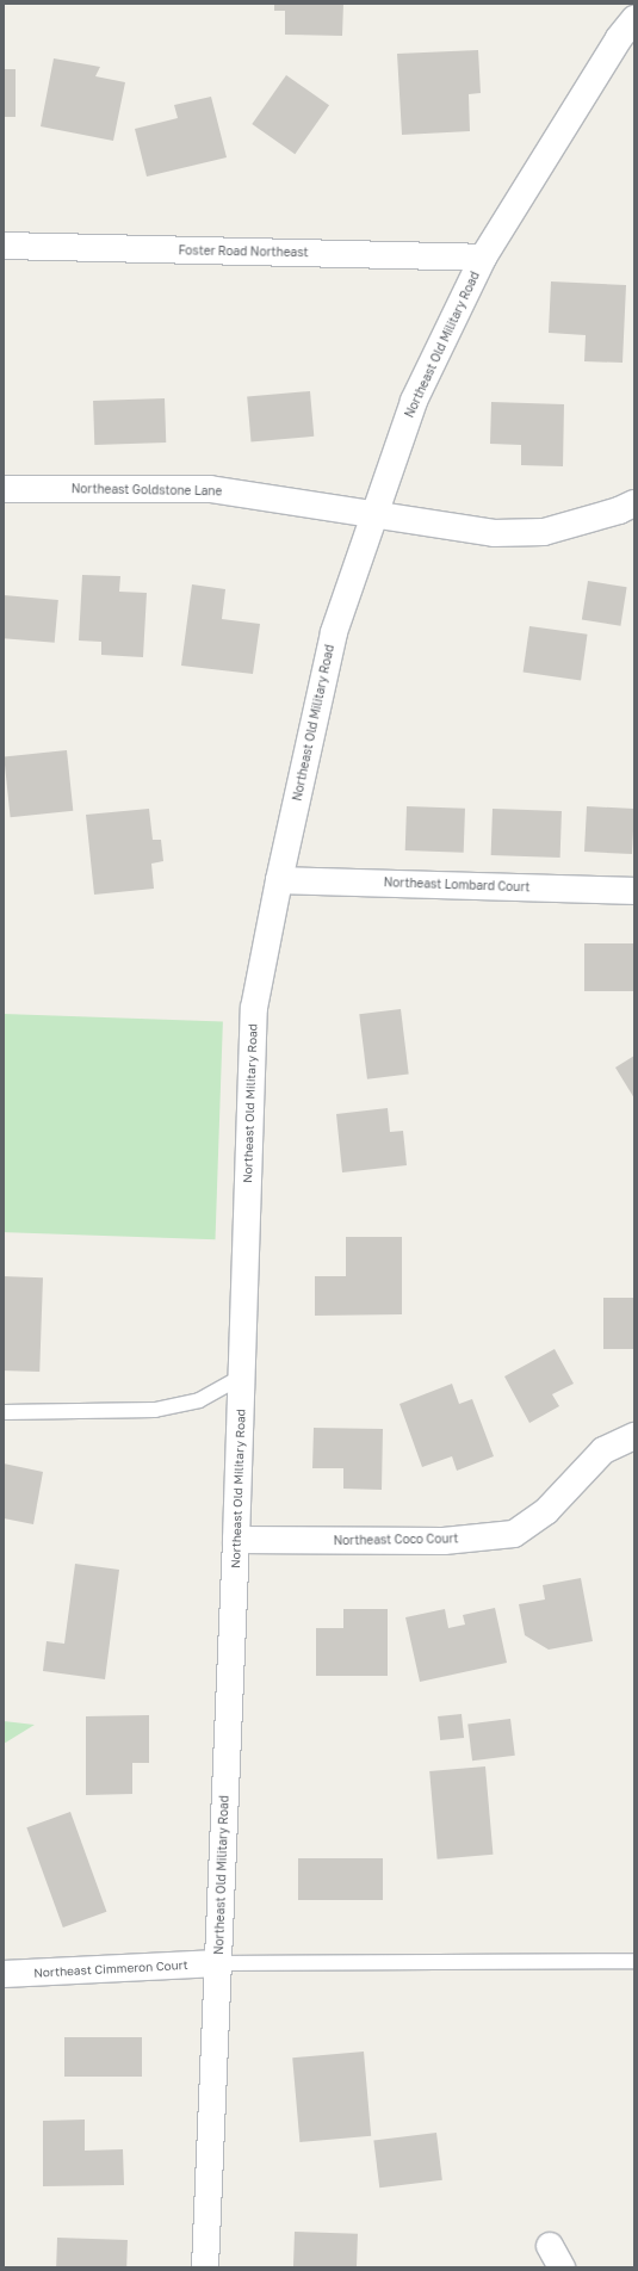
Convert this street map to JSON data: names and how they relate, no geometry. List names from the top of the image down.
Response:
{
  "streets": {
    "street": [
      "Foster Road Northeast",
      "Northeast Old Military Road",
      "Northeast Goldstone Lane",
      "Northeast Lombard Court",
      "Northeast Coco Court",
      "Northeast Cimmeron Court"
    ]
  },
  "crossings": [
    ["Foster Road Northeast", "Northeast Old Military Road"],
    ["Northeast Old Military Road", "Northeast Goldstone Lane"],
    ["Northeast Old Military Road", "Northeast Lombard Court"],
    ["Northeast Old Military Road", "Northeast Coco Court"],
    ["Northeast Old Military Road", "Northeast Cimmeron Court"]
  ]
}
